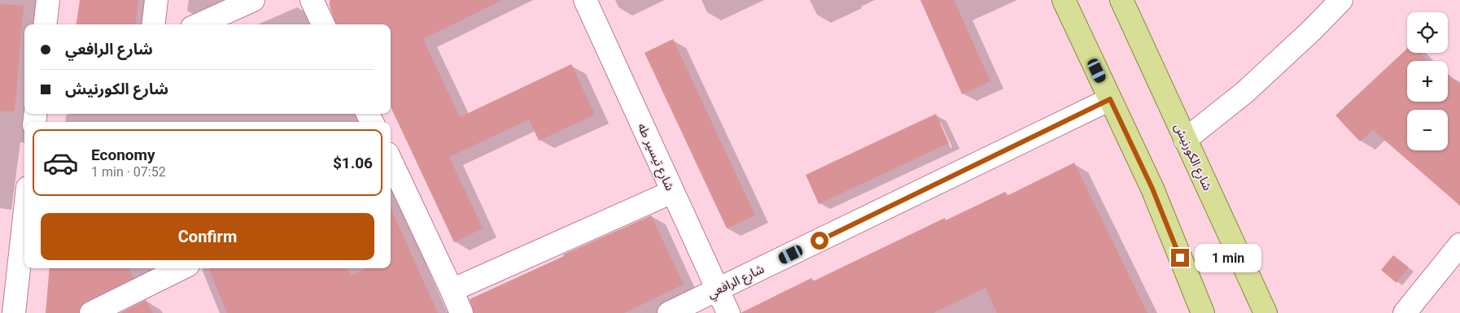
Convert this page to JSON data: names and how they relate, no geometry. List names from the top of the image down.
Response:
{
  "streets": {
    "main road": ["شارع الكورنيش"],
    "street": ["شارع تيسير طه", "شارع الرافعي"]
  },
  "crossings": [
    ["شارع تيسير طه", "شارع الرافعي"]
  ],
  "page": {
    "map_buttons": ["+", "−"],
    "banner": ["شارع الرافعي", "شارع الكورنيش"],
    "list": [
      {
        "name": "Economy",
        "note": "1 min · 07:52",
        "value": "$1.06"
      }
    ],
    "buttons": "Confirm",
    "bubble": "1 min"
  }
}
